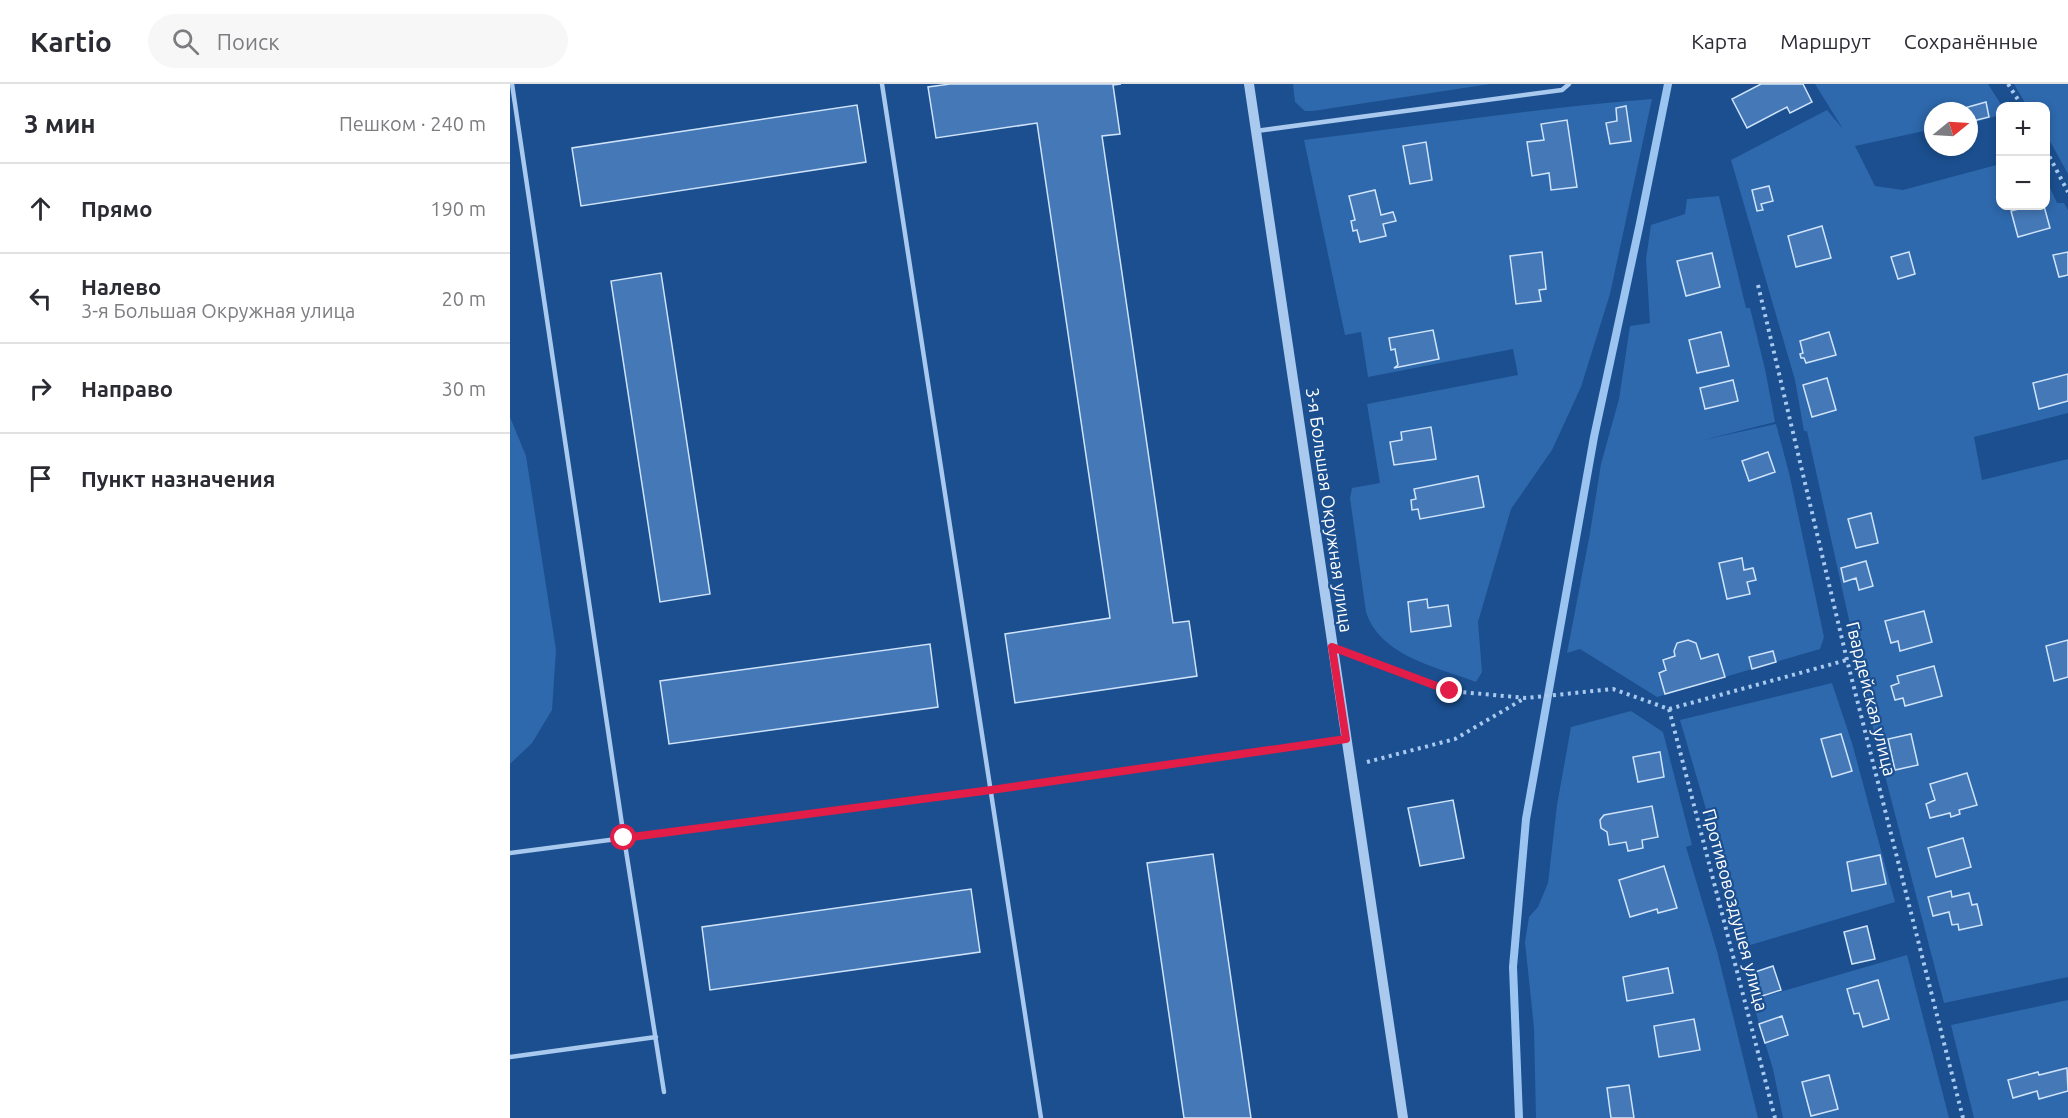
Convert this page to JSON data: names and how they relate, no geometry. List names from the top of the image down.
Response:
{
  "streets": {
    "street": ["3-я Большая Окружная улица"],
    "path": ["Гвардейская улица", "Противовоздушея улица"]
  },
  "north": "right",
  "page": {
    "header": "Kartio",
    "search": "Поиск",
    "nav": ["Карта", "Маршрут", "Сохранённые"],
    "heading": ["3 мин", "Пешком · 240 m"],
    "map_buttons": ["+", "−"],
    "list": [
      ["Прямо", "190 m"],
      ["Налево", "3-я Большая Окружная улица", "20 m"],
      ["Направо", "30 m"],
      "Пункт назначения"
    ]
  }
}
